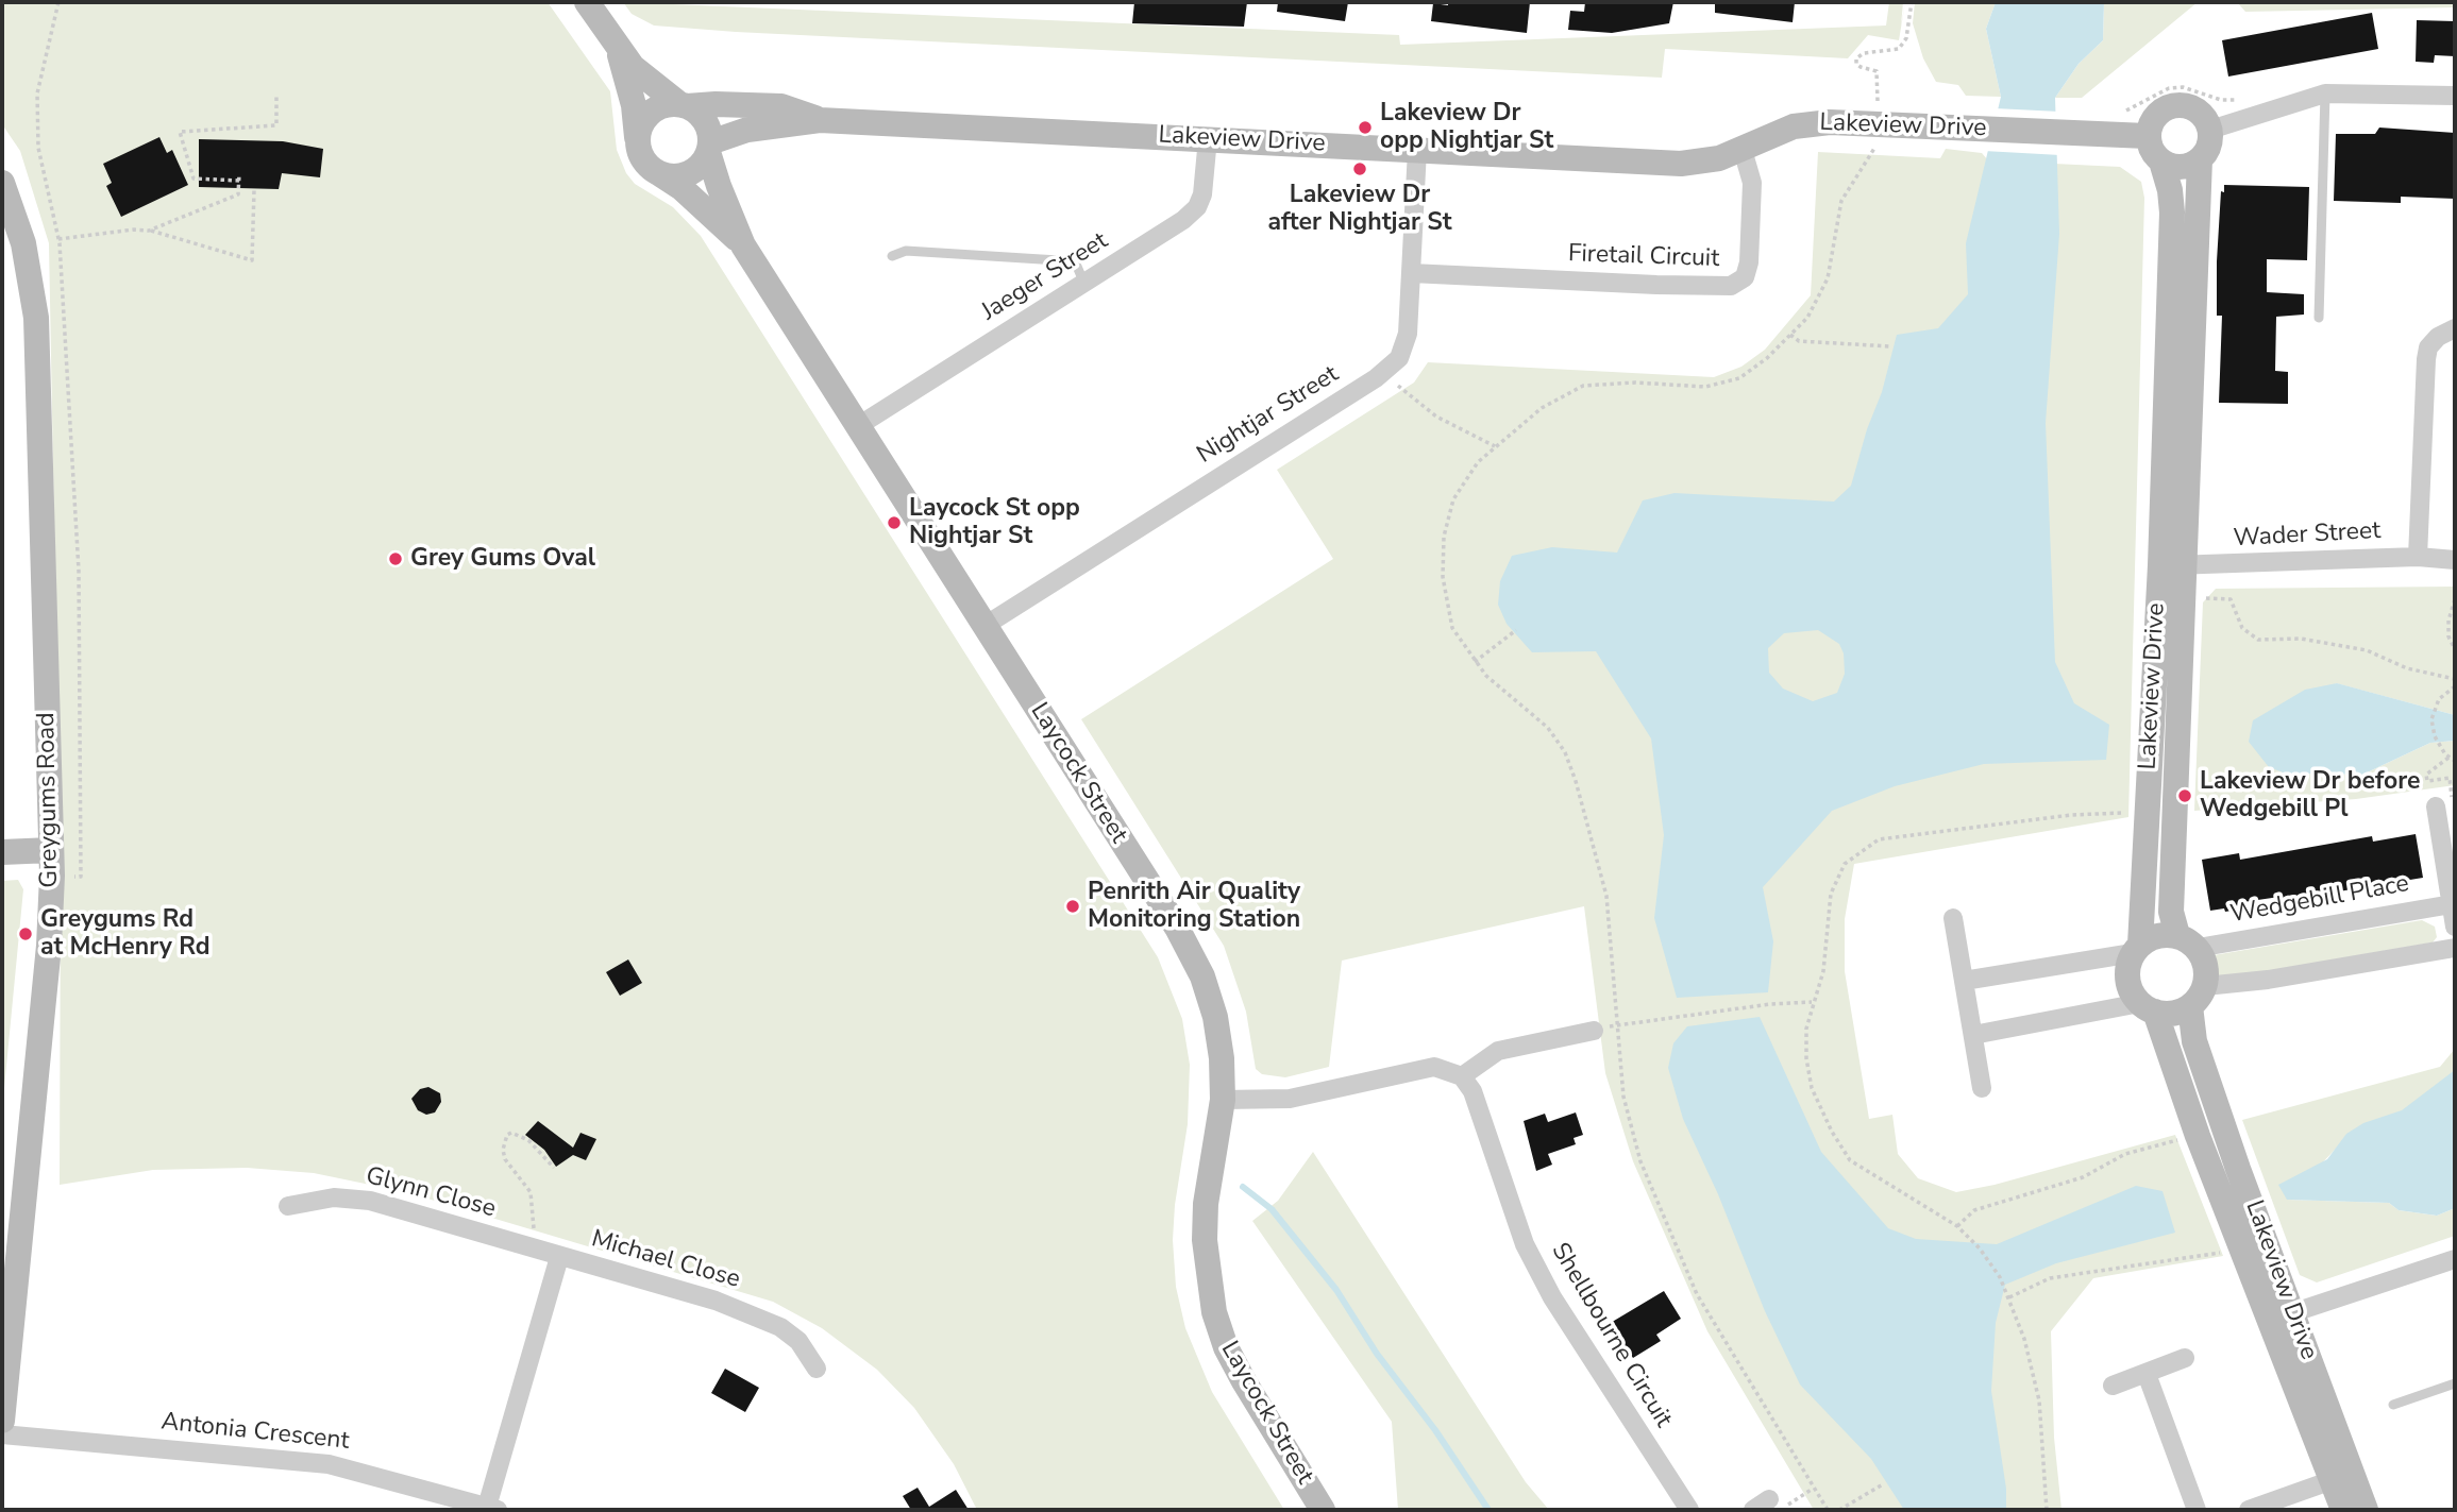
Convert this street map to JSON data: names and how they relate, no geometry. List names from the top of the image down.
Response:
{
  "streets": {
    "street": [
      "Lakeview Drive",
      "Firetail Circuit",
      "Jaeger Street",
      "Nightjar Street",
      "Wader Street",
      "Laycock Street",
      "Greygums Road",
      "Wedgebill Place",
      "Glynn Close",
      "Michael Close",
      "Shellbourne Circuit",
      "Antonia Crescent"
    ]
  },
  "crossings": [
    ["Lakeview Drive", "Firetail Circuit"],
    ["Lakeview Drive", "Jaeger Street"],
    ["Lakeview Drive", "Nightjar Street"],
    ["Lakeview Drive", "Wader Street"],
    ["Lakeview Drive", "Laycock Street"],
    ["Lakeview Drive", "Wedgebill Place"],
    ["Firetail Circuit", "Nightjar Street"],
    ["Jaeger Street", "Laycock Street"],
    ["Nightjar Street", "Laycock Street"],
    ["Glynn Close", "Michael Close"],
    ["Michael Close", "Antonia Crescent"]
  ],
  "places": [
    "Lakeview Dr opp Nightjar St",
    "Lakeview Dr after Nightjar St",
    "Laycock St opp Nightjar St",
    "Grey Gums Oval",
    "Lakeview Dr before Wedgebill Pl",
    "Penrith Air Quality Monitoring Station",
    "Greygums Rd at McHenry Rd"
  ]
}
